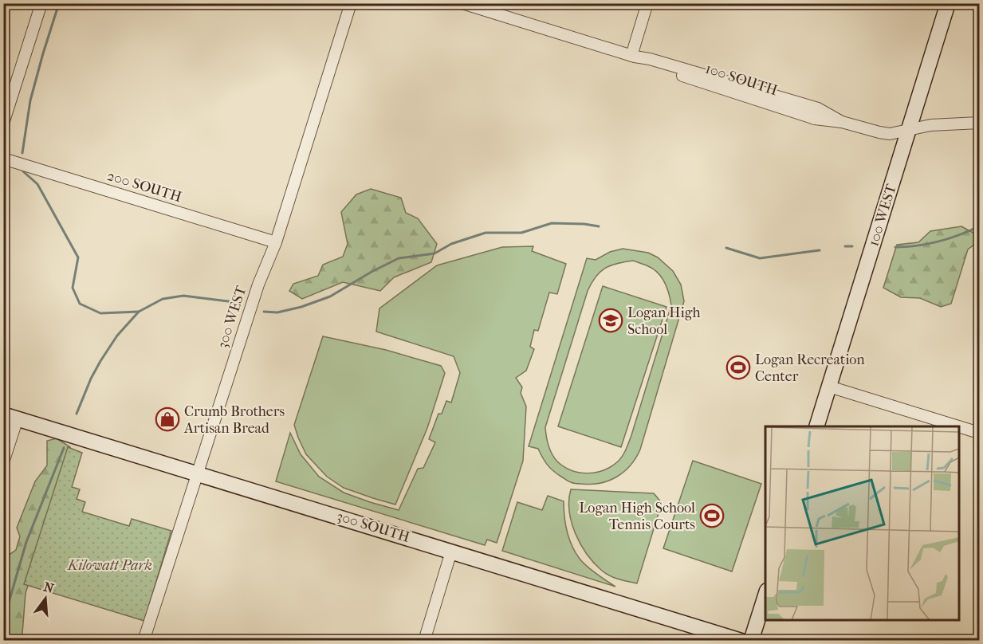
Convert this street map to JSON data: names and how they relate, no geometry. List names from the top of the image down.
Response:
{
  "streets": {
    "street": [
      "100 SOUTH",
      "200 SOUTH",
      "100 WEST",
      "300 WEST",
      "300 SOUTH"
    ]
  },
  "crossings": [
    ["100 SOUTH", "100 WEST"],
    ["200 SOUTH", "300 WEST"],
    ["300 WEST", "300 SOUTH"]
  ],
  "parks": ["Kilowatt Park"],
  "places": {
    "school or university": ["Logan High School"],
    "sports": ["Logan Recreation Center", "Logan High School Tennis Courts"],
    "shop": ["Crumb Brothers Artisan Bread"]
  },
  "north": "top"
}
